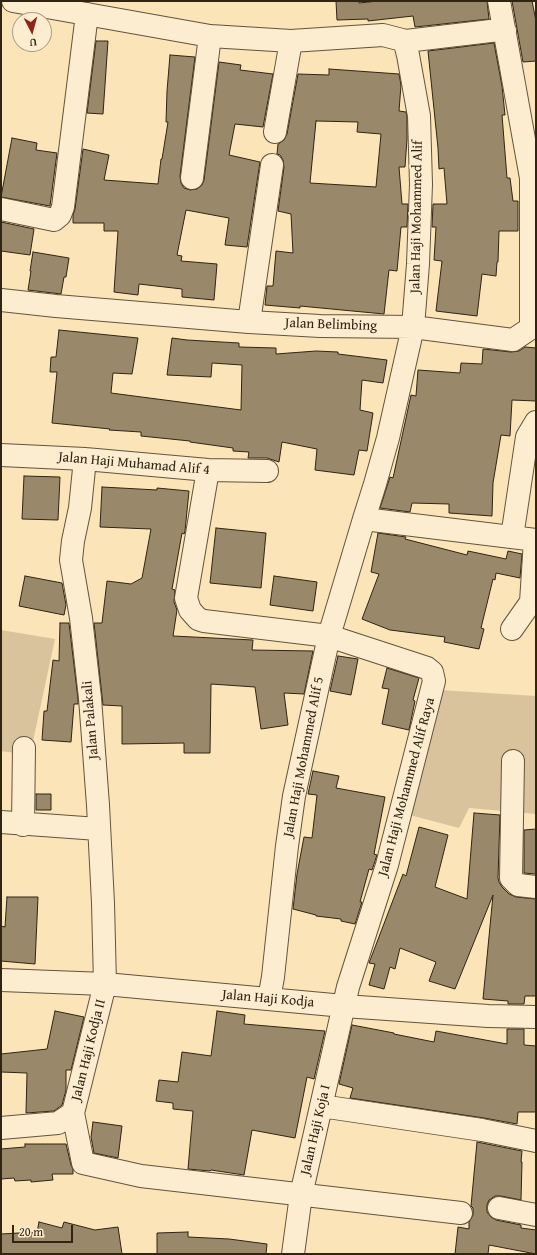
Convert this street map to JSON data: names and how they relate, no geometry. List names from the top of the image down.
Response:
{
  "streets": {
    "street": [
      "Jalan Haji Mohammed Alif",
      "Jalan Belimbing",
      "Jalan Haji Muhamad Alif 4",
      "Jalan Palakali",
      "Jalan Haji Mohammed Alif 5",
      "Jalan Haji Mohammed Alif Raya",
      "Jalan Haji Kodja",
      "Jalan Haji Kodja II",
      "Jalan Haji Koja I"
    ]
  },
  "crossings": [
    ["Jalan Haji Mohammed Alif", "Jalan Belimbing"],
    ["Jalan Haji Mohammed Alif", "Jalan Haji Mohammed Alif 5"],
    ["Jalan Haji Muhamad Alif 4", "Jalan Palakali"],
    ["Jalan Haji Muhamad Alif 4", "Jalan Haji Mohammed Alif Raya"],
    ["Jalan Palakali", "Jalan Haji Kodja"],
    ["Jalan Palakali", "Jalan Haji Kodja II"],
    ["Jalan Haji Mohammed Alif 5", "Jalan Haji Mohammed Alif Raya"],
    ["Jalan Haji Mohammed Alif 5", "Jalan Haji Kodja"],
    ["Jalan Haji Mohammed Alif Raya", "Jalan Haji Kodja"],
    ["Jalan Haji Mohammed Alif Raya", "Jalan Haji Koja I"],
    ["Jalan Haji Kodja", "Jalan Haji Kodja II"],
    ["Jalan Haji Kodja", "Jalan Haji Koja I"]
  ],
  "scale_bar": "20 m",
  "north": "bottom"
}
